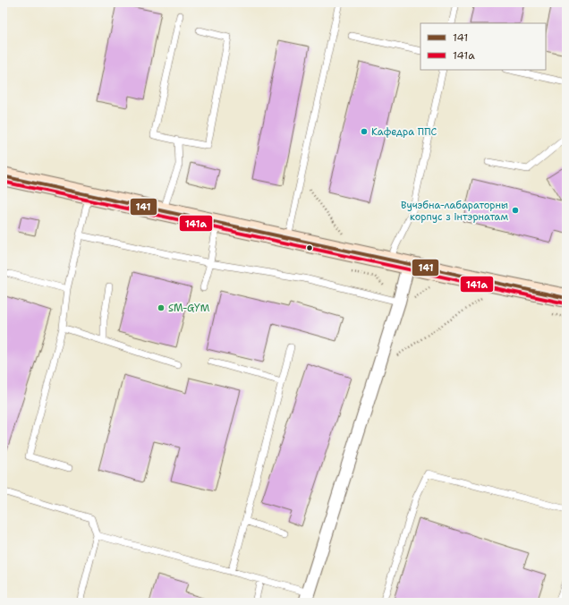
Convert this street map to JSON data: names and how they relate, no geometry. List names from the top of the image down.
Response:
{
  "places": ["Кафедра ППС", "Вучэбна-лабараторны корпус з інтэрнатам", "SM-GYM"],
  "lines": ["transit line 141", "transit line 141а"],
  "legend": ["141", "141а"]
}
